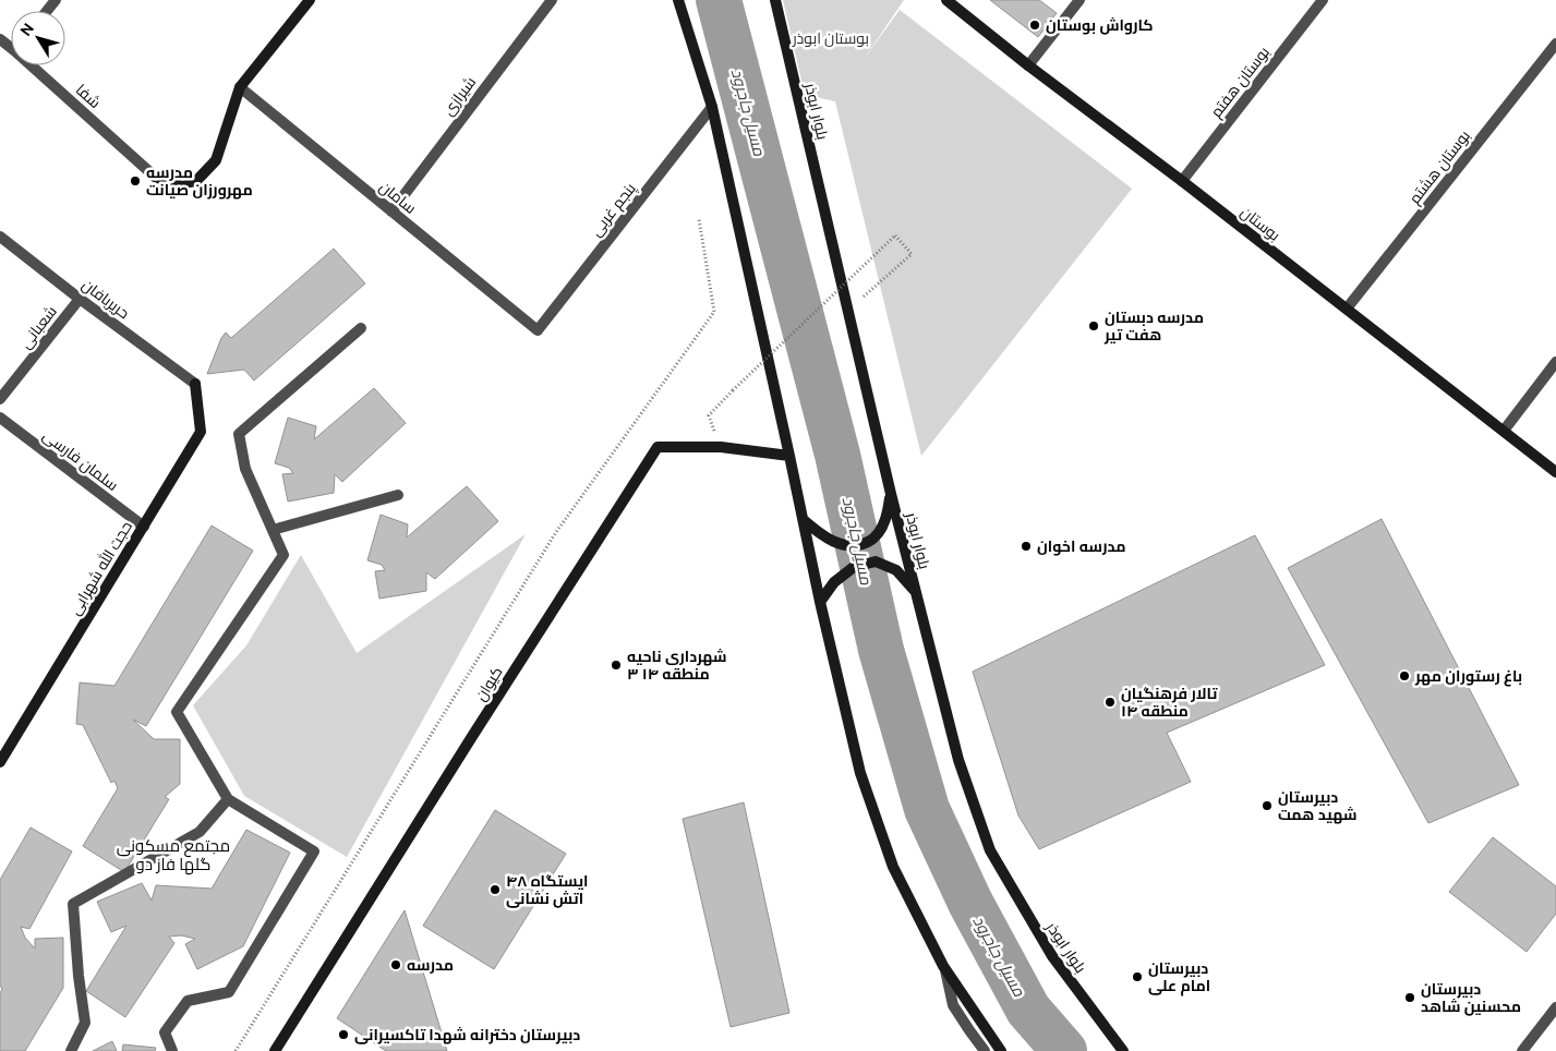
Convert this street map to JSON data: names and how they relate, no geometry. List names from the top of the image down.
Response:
{
  "streets": {
    "main road": [
      "بلوار ابوذر",
      "بوستان",
      "حجت الله شهرابی",
      "کیوان"
    ],
    "street": [
      "بوستان هفتم",
      "شفا",
      "شیرازی",
      "بوستان هشتم",
      "سامان",
      "پنجم غربی",
      "حریربافان",
      "شعبانی",
      "سلمان فارسی"
    ]
  },
  "crossings": [
    ["بوستان هفتم", "بوستان"],
    ["شیرازی", "سامان"],
    ["بوستان هشتم", "بوستان"],
    ["سامان", "پنجم غربی"],
    ["حریربافان", "شعبانی"],
    ["حریربافان", "حجت الله شهرابی"],
    ["سلمان فارسی", "حجت الله شهرابی"]
  ],
  "districts": ["مجتمع مسکونی گلها فاز دو"],
  "water": ["مسیل جاجرود"],
  "parks": ["بوستان ابوذر"],
  "places": [
    "کارواش بوستان",
    "مدرسه مهرورزان صیانت",
    "مدرسه دبستان هفت تیر",
    "مدرسه اخوان",
    "شهرداری ناحیه ۳ منطقه ۱۴",
    "باغ رستوران مهر",
    "تالار فرهنگیان منطقه ۱۴",
    "دبیرستان شهید همت",
    "ایستگاه ۴۸ اتش نشانی",
    "مدرسه",
    "دبیرستان امام علی",
    "دبیرستان محسنین شاهد",
    "دبیرستان دخترانه شهدا تاکسیرانی"
  ],
  "north": "top left"
}
